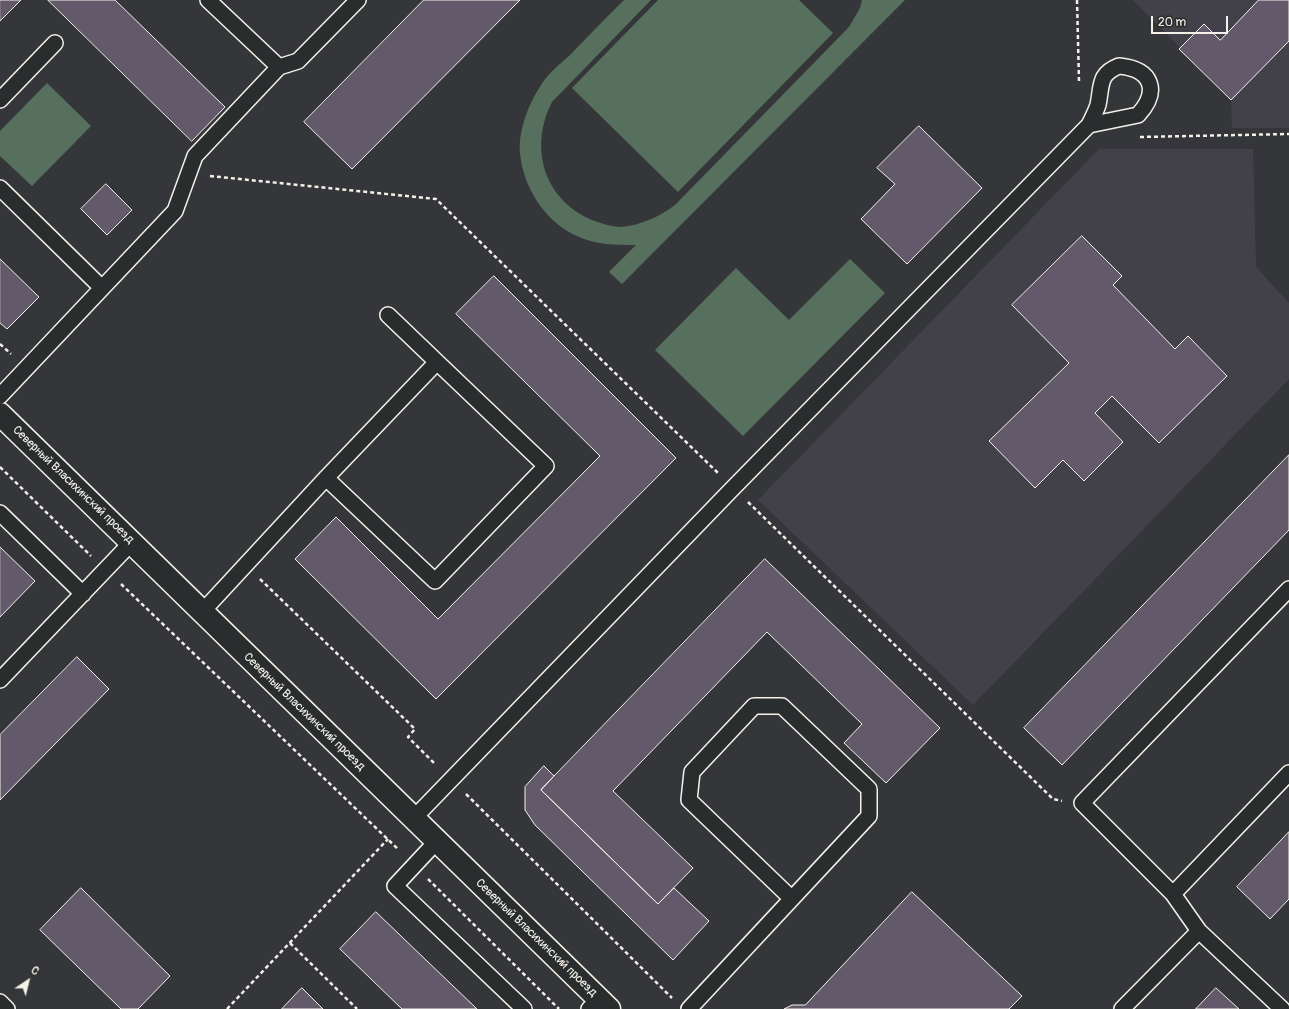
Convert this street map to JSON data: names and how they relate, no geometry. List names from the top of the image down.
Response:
{
  "streets": {
    "street": ["Северный Власихинский проезд"]
  },
  "scale_bar": "20 m",
  "north": "top right"
}
